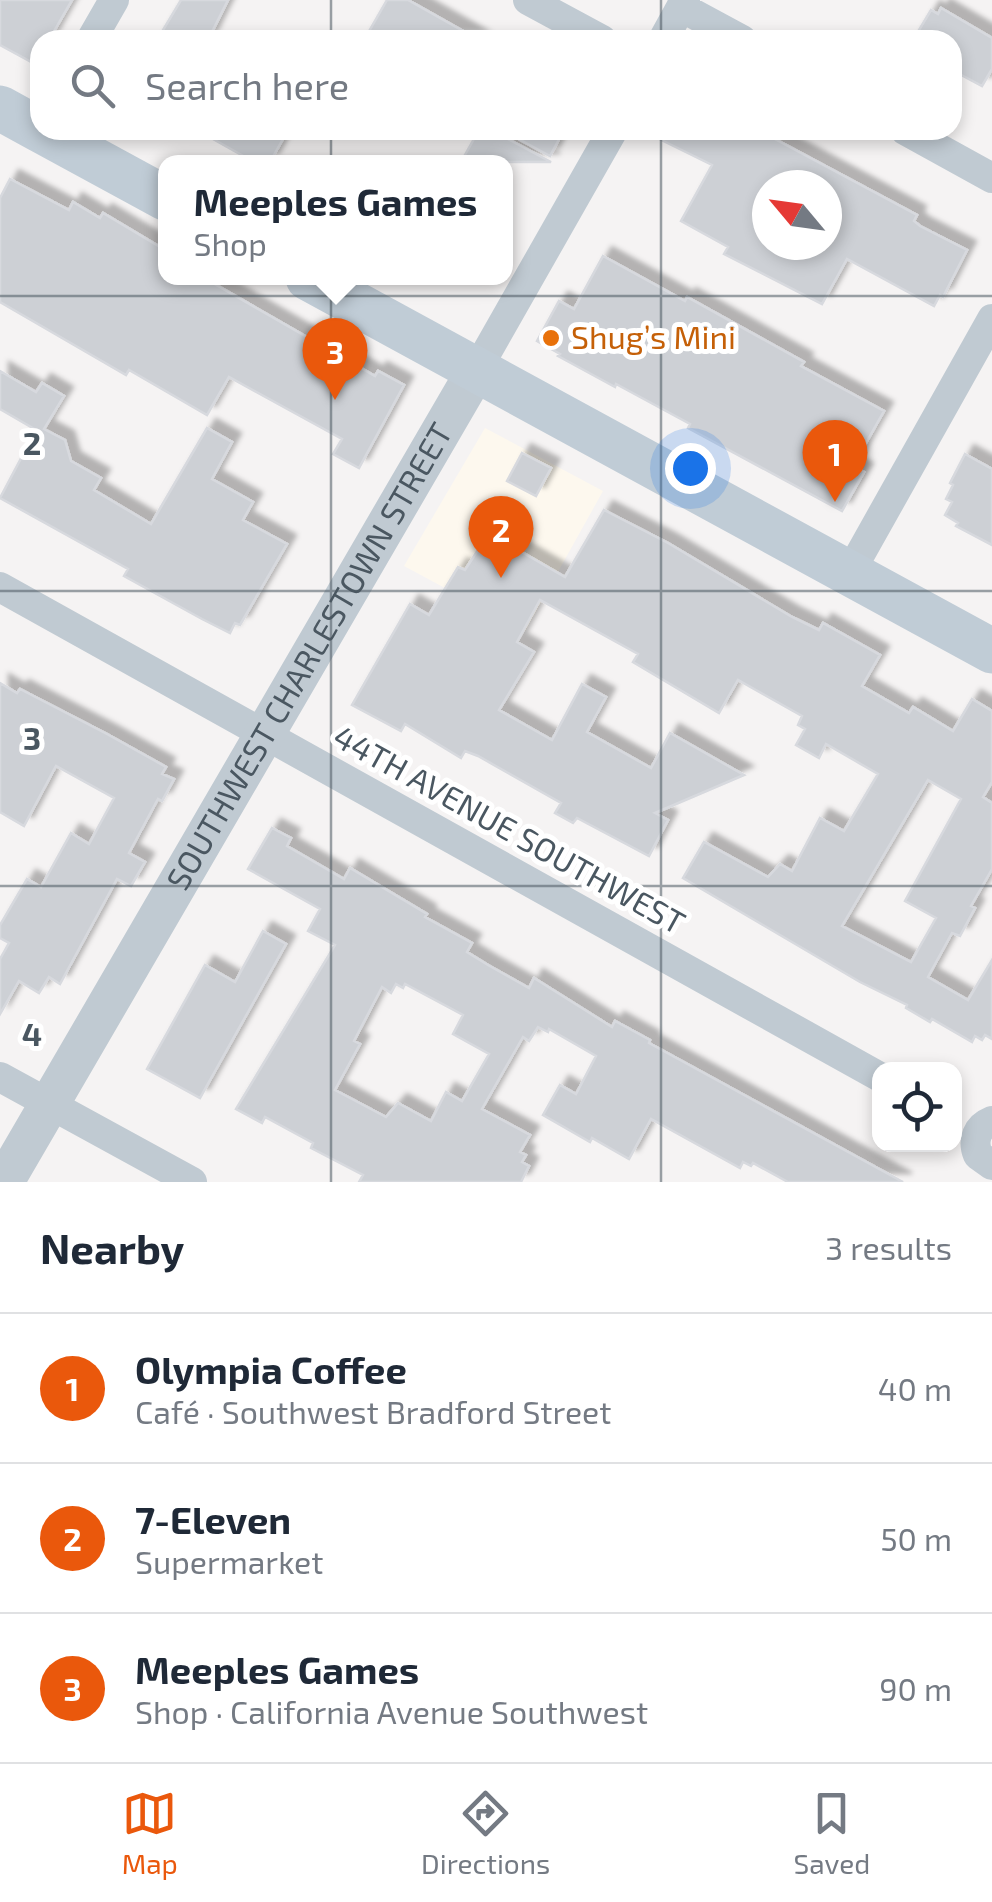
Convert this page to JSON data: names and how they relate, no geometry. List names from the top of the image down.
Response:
{
  "streets": {
    "street": ["SOUTHWEST CHARLESTOWN STREET", "44TH AVENUE SOUTHWEST"]
  },
  "crossings": [
    ["SOUTHWEST CHARLESTOWN STREET", "44TH AVENUE SOUTHWEST"]
  ],
  "places": ["Shug’s Mini"],
  "north": "top left",
  "page": {
    "search": "Search here",
    "popup": ["Meeples Games", "Shop"],
    "pins": ["3", "1", "2"],
    "heading": ["Nearby", "3 results"],
    "list": [
      {
        "mark": "1",
        "name": "Olympia Coffee",
        "note": "Café · Southwest Bradford Street",
        "value": "40 m"
      },
      {
        "mark": "2",
        "name": "7-Eleven",
        "note": "Supermarket",
        "value": "50 m"
      },
      {
        "mark": "3",
        "name": "Meeples Games",
        "note": "Shop · California Avenue Southwest",
        "value": "90 m"
      }
    ],
    "nav": ["Map", "Directions", "Saved"]
  },
  "grid": {
    "rows": ["2", "3", "4"]
  }
}
